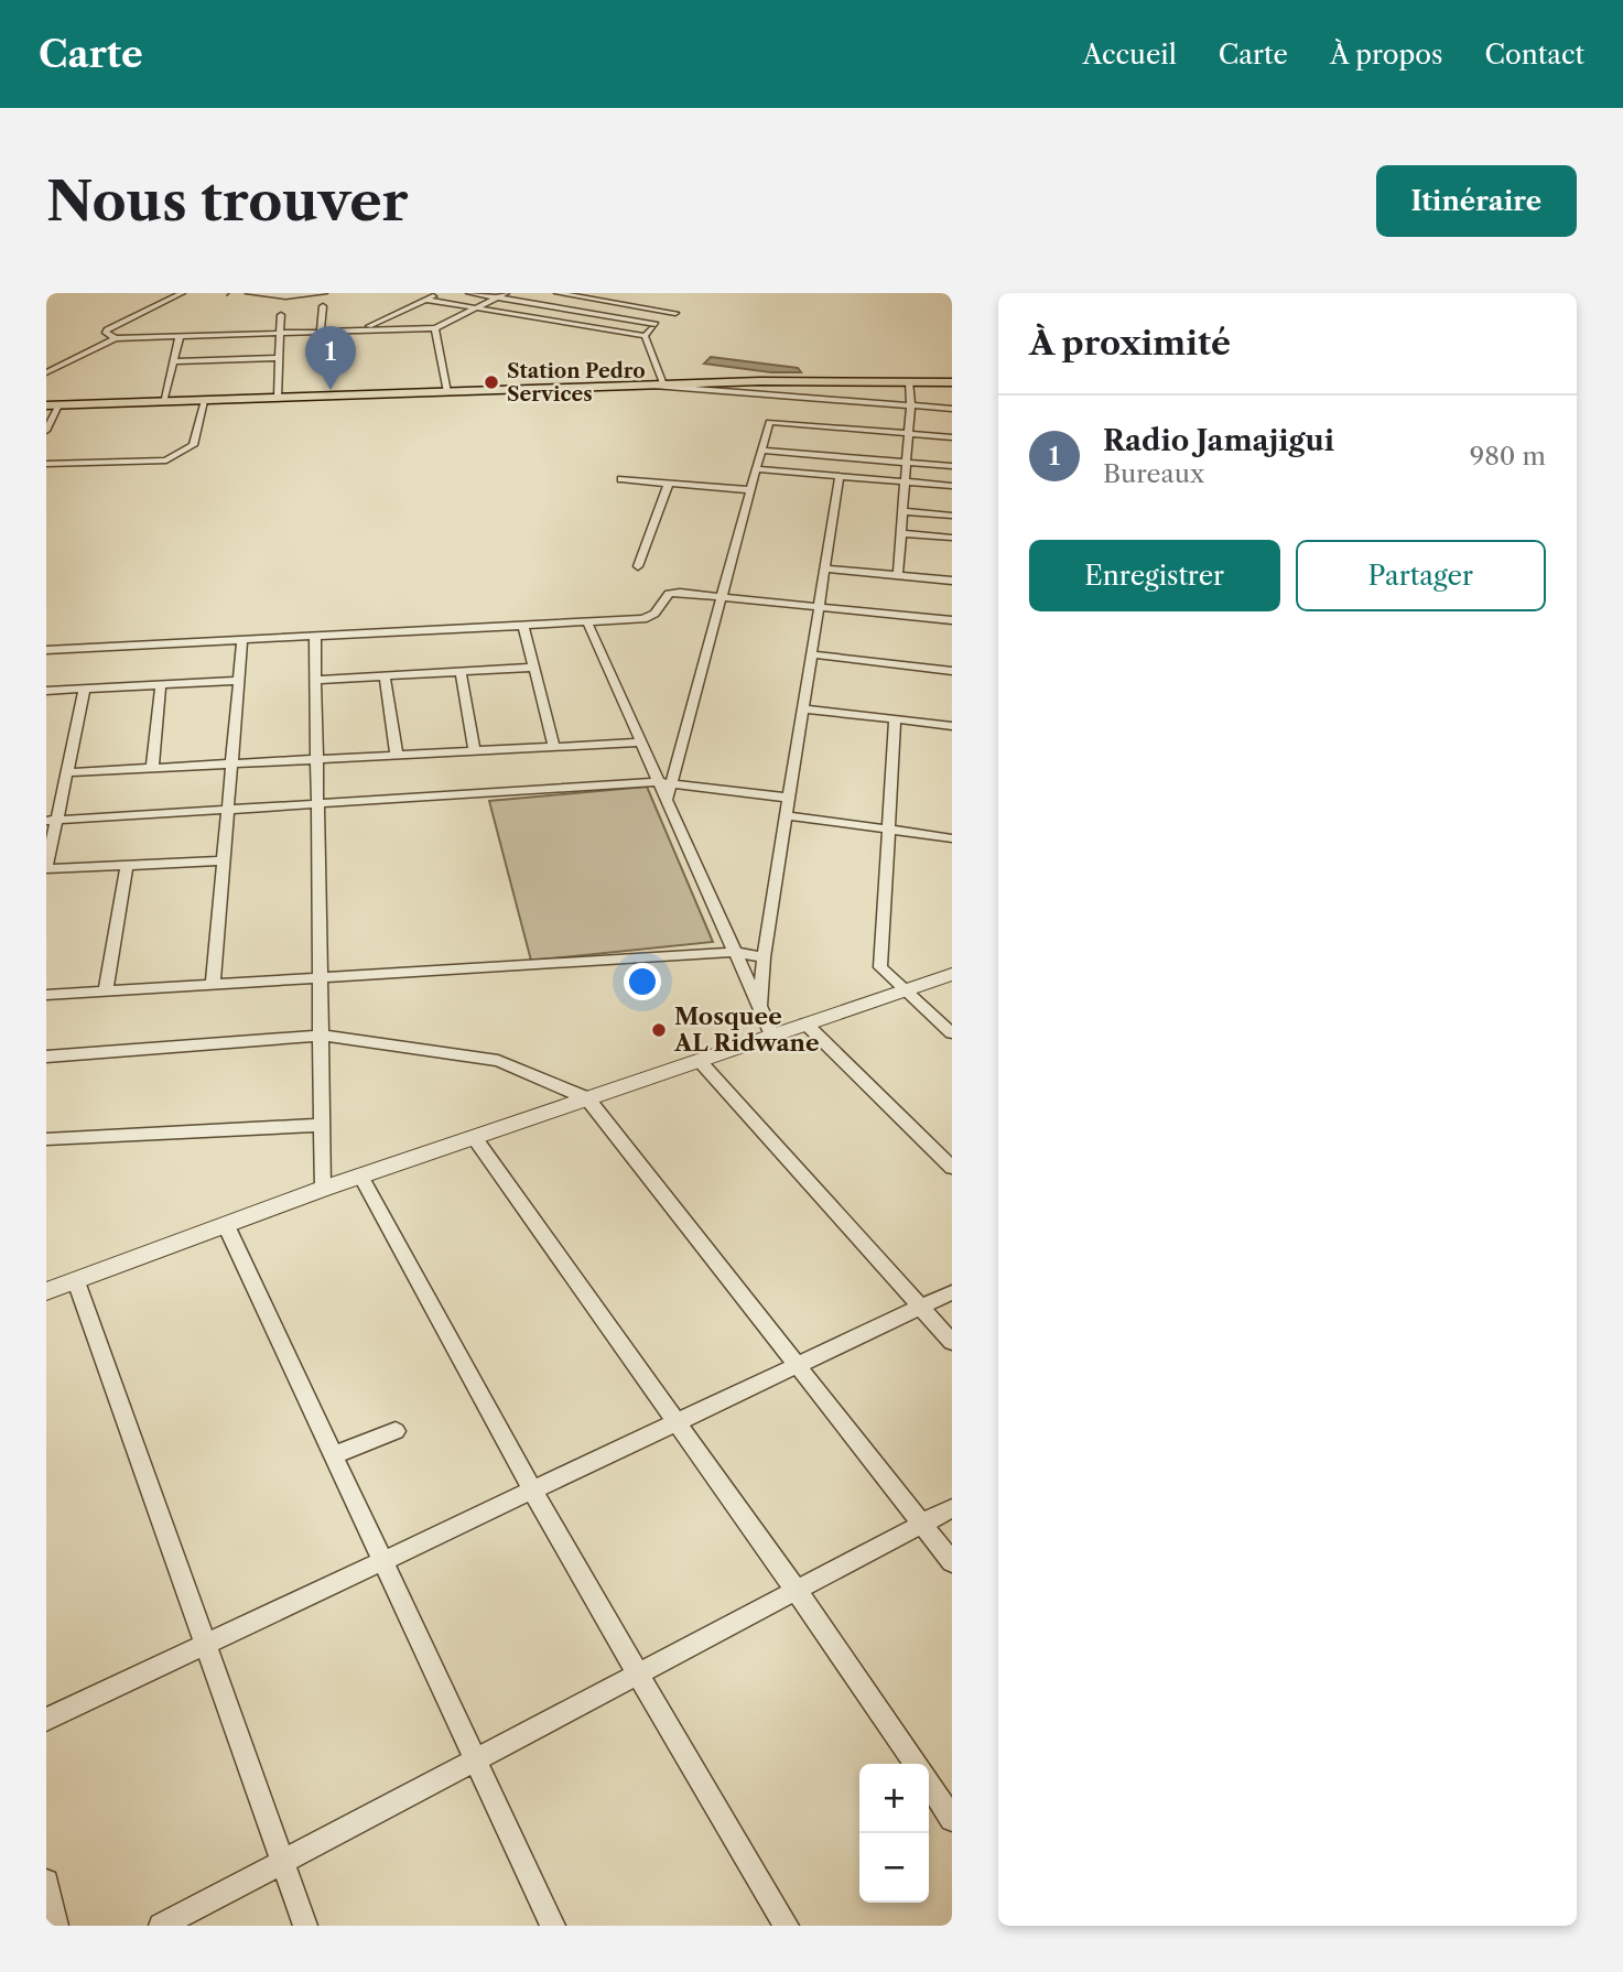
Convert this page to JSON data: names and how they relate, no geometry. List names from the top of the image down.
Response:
{
  "places": ["Station Pedro Services", "Mosquee AL Ridwane"],
  "page": {
    "header": "Carte",
    "nav": [
      "Accueil",
      "Carte",
      "À propos",
      "Contact"
    ],
    "buttons": [
      "Itinéraire",
      ["Enregistrer", "Partager"]
    ],
    "title": "Nous trouver",
    "heading": "À proximité",
    "pins": "1",
    "list": [
      {
        "mark": "1",
        "name": "Radio Jamajigui",
        "note": "Bureaux",
        "value": "980 m"
      }
    ],
    "map_buttons": ["+", "−"]
  }
}
